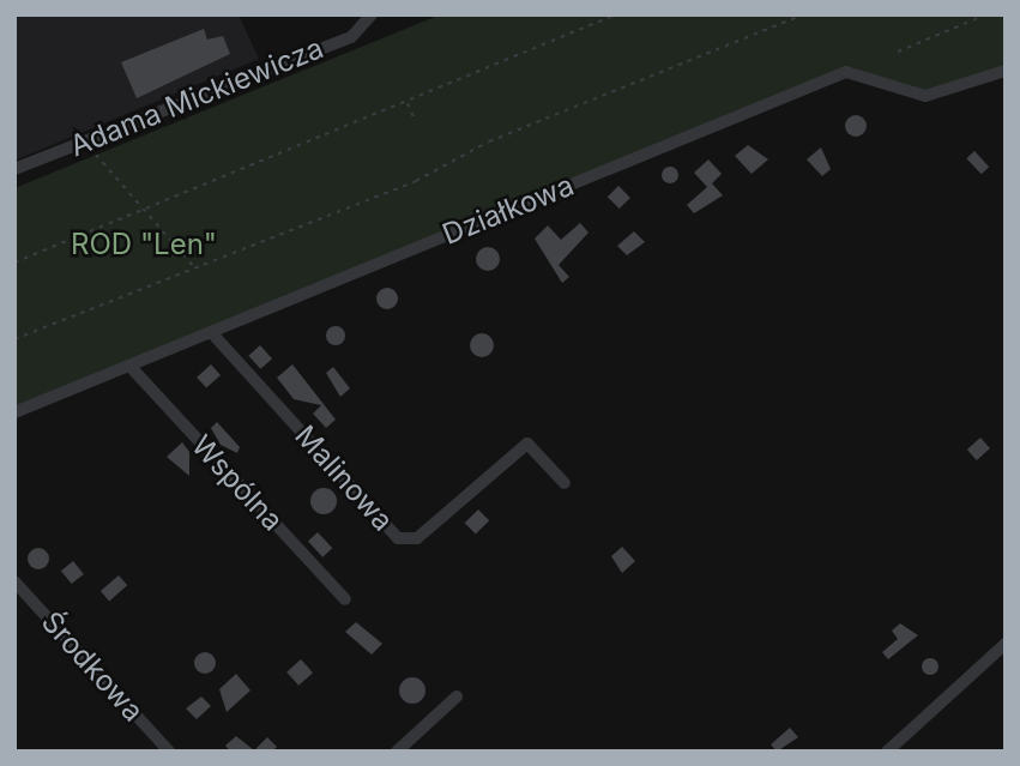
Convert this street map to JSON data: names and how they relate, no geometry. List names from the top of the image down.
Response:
{
  "streets": {
    "street": [
      "Adama Mickiewicza",
      "Działkowa",
      "Malinowa",
      "Wspólna",
      "Środkowa"
    ]
  },
  "crossings": [
    ["Działkowa", "Malinowa"],
    ["Działkowa", "Wspólna"]
  ],
  "parks": ["ROD \"Len\""]
}
